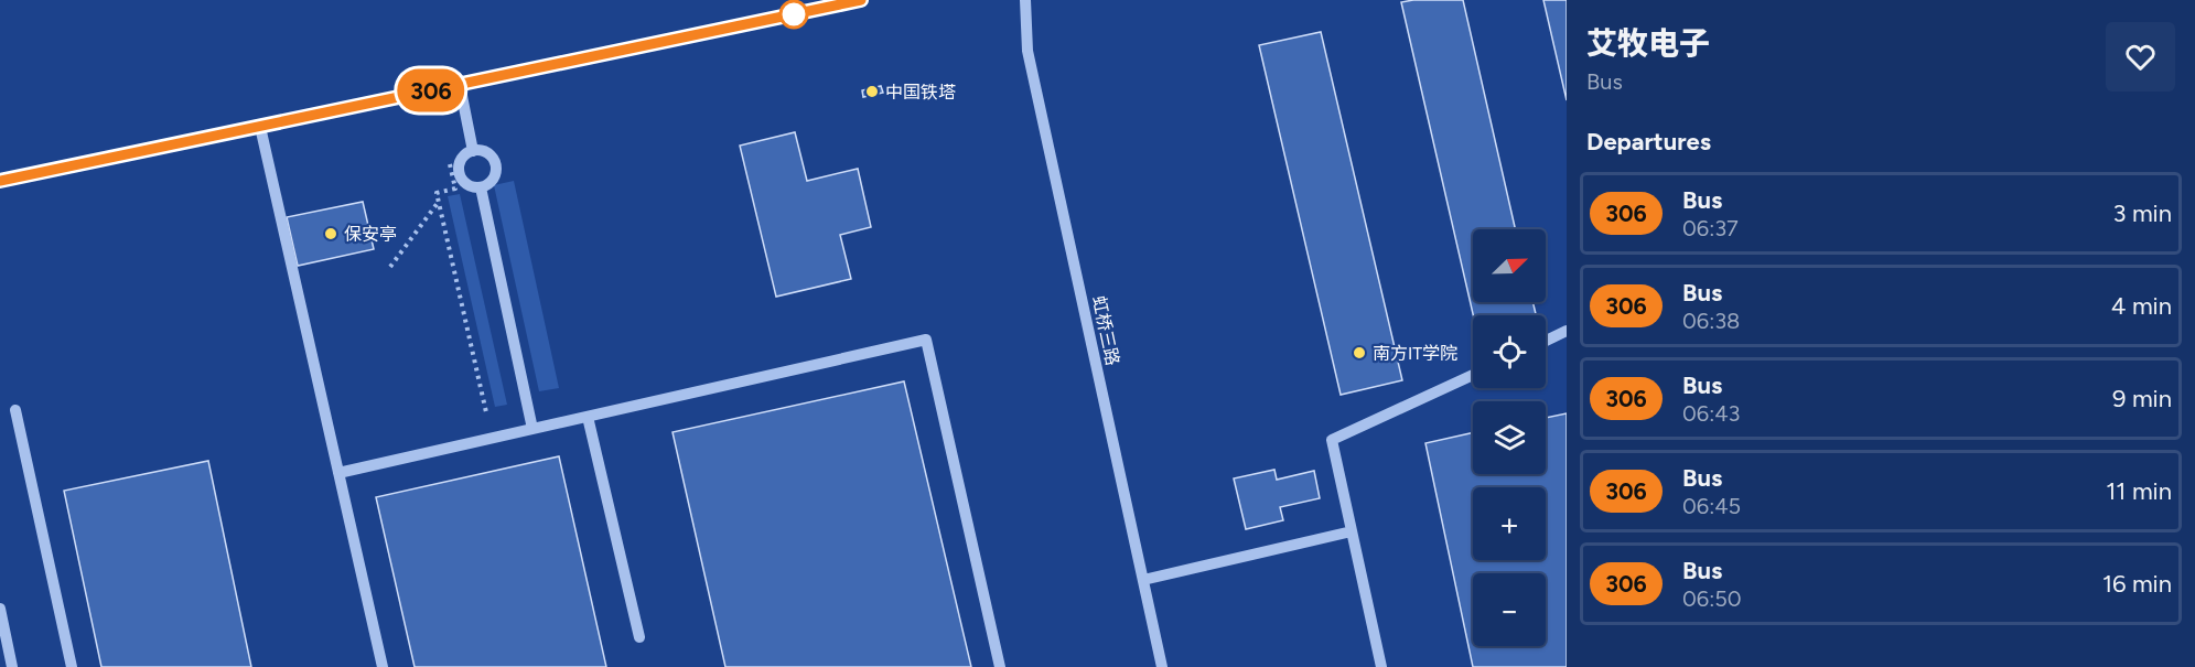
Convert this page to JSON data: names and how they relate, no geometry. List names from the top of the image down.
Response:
{
  "streets": {
    "street": ["虹桥三路"]
  },
  "places": ["中国铁塔", "保安亭", "南方IT学院"],
  "lines": ["bus line 306"],
  "north": "top right",
  "page": {
    "on_map": "306",
    "heading": [
      ["艾牧电子", "Bus"],
      "Departures"
    ],
    "list": [
      {
        "mark": "306",
        "name": "Bus",
        "note": "06:37",
        "value": "3 min"
      },
      {
        "mark": "306",
        "name": "Bus",
        "note": "06:38",
        "value": "4 min"
      },
      {
        "mark": "306",
        "name": "Bus",
        "note": "06:43",
        "value": "9 min"
      },
      {
        "mark": "306",
        "name": "Bus",
        "note": "06:45",
        "value": "11 min"
      },
      {
        "mark": "306",
        "name": "Bus",
        "note": "06:50",
        "value": "16 min"
      }
    ],
    "map_buttons": ["+", "−"]
  }
}
